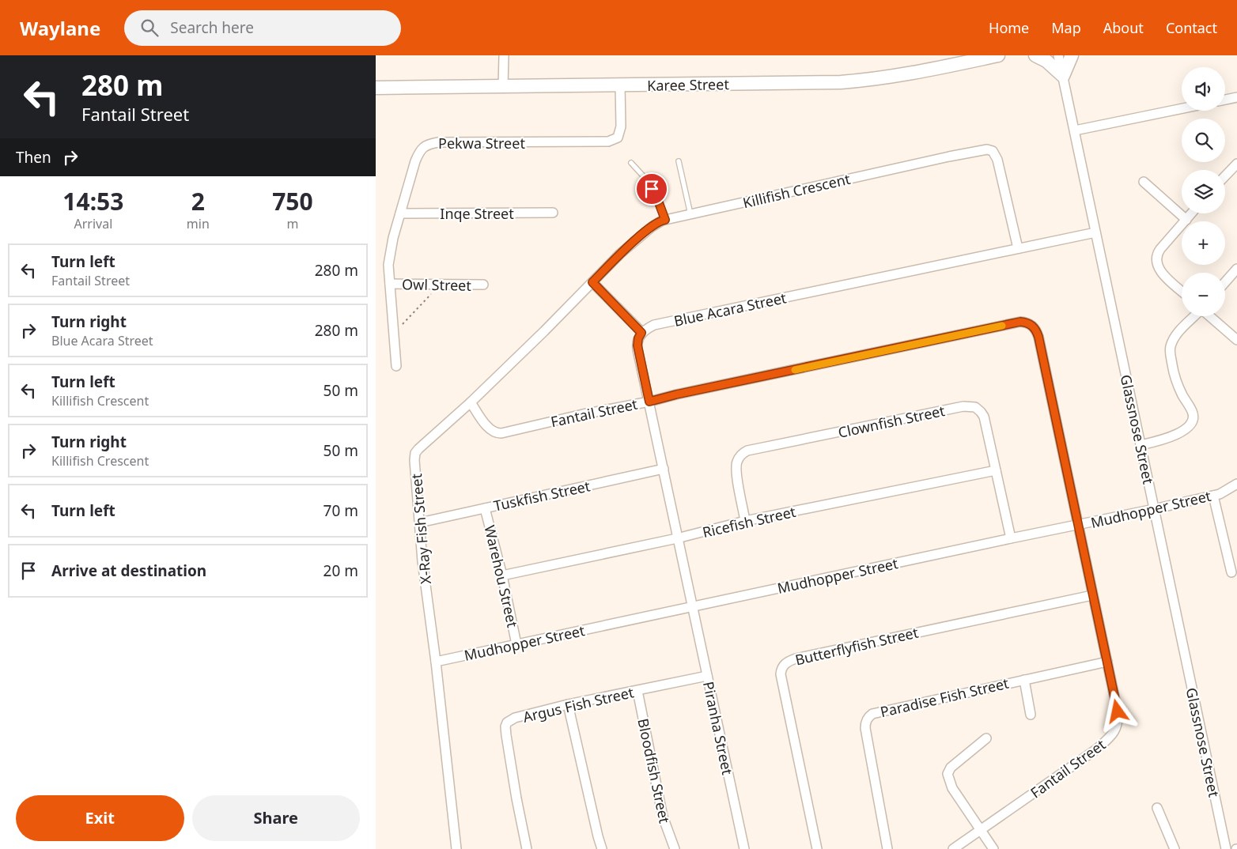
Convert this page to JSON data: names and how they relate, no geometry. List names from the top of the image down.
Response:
{
  "streets": {
    "street": [
      "Karee Street",
      "Pekwa Street",
      "Killifish Crescent",
      "Inqe Street",
      "Owl Street",
      "Blue Acara Street",
      "Fantail Street",
      "Clownfish Street",
      "Glassnose Street",
      "Tuskfish Street",
      "Mudhopper Street",
      "Ricefish Street",
      "X-Ray Fish Street",
      "Warehou Street",
      "Butterflyfish Street",
      "Paradise Fish Street",
      "Argus Fish Street",
      "Piranha Street",
      "Bloodfish Street"
    ]
  },
  "crossings": [
    ["Karee Street", "Pekwa Street"],
    ["Pekwa Street", "Inqe Street"],
    ["Pekwa Street", "Owl Street"],
    ["Killifish Crescent", "Blue Acara Street"],
    ["Killifish Crescent", "X-Ray Fish Street"],
    ["Blue Acara Street", "Glassnose Street"],
    ["Fantail Street", "Mudhopper Street"],
    ["Fantail Street", "X-Ray Fish Street"],
    ["Fantail Street", "Butterflyfish Street"],
    ["Fantail Street", "Paradise Fish Street"],
    ["Clownfish Street", "Mudhopper Street"],
    ["Clownfish Street", "Ricefish Street"],
    ["Glassnose Street", "Mudhopper Street"],
    ["Tuskfish Street", "X-Ray Fish Street"],
    ["Tuskfish Street", "Warehou Street"],
    ["Mudhopper Street", "X-Ray Fish Street"],
    ["Mudhopper Street", "Warehou Street"],
    ["Mudhopper Street", "Piranha Street"],
    ["Ricefish Street", "Warehou Street"],
    ["Argus Fish Street", "Piranha Street"],
    ["Argus Fish Street", "Bloodfish Street"]
  ],
  "page": {
    "header": "Waylane",
    "search": "Search here",
    "nav": [
      "Home",
      "Map",
      "About",
      "Contact"
    ],
    "turn": ["280 m", "Fantail Street"],
    "map_buttons": ["+", "−"],
    "then": "Then",
    "eta": [
      "14:53",
      "Arrival",
      "2",
      "min",
      "750",
      "m"
    ],
    "list": [
      {
        "name": "Turn left",
        "note": "Fantail Street",
        "value": "280 m"
      },
      {
        "name": "Turn right",
        "note": "Blue Acara Street",
        "value": "280 m"
      },
      {
        "name": "Turn left",
        "note": "Killifish Crescent",
        "value": "50 m"
      },
      {
        "name": "Turn right",
        "note": "Killifish Crescent",
        "value": "50 m"
      },
      {
        "name": "Turn left",
        "value": "70 m"
      },
      {
        "name": "Arrive at destination",
        "value": "20 m"
      }
    ],
    "buttons": ["Exit", "Share"]
  }
}
